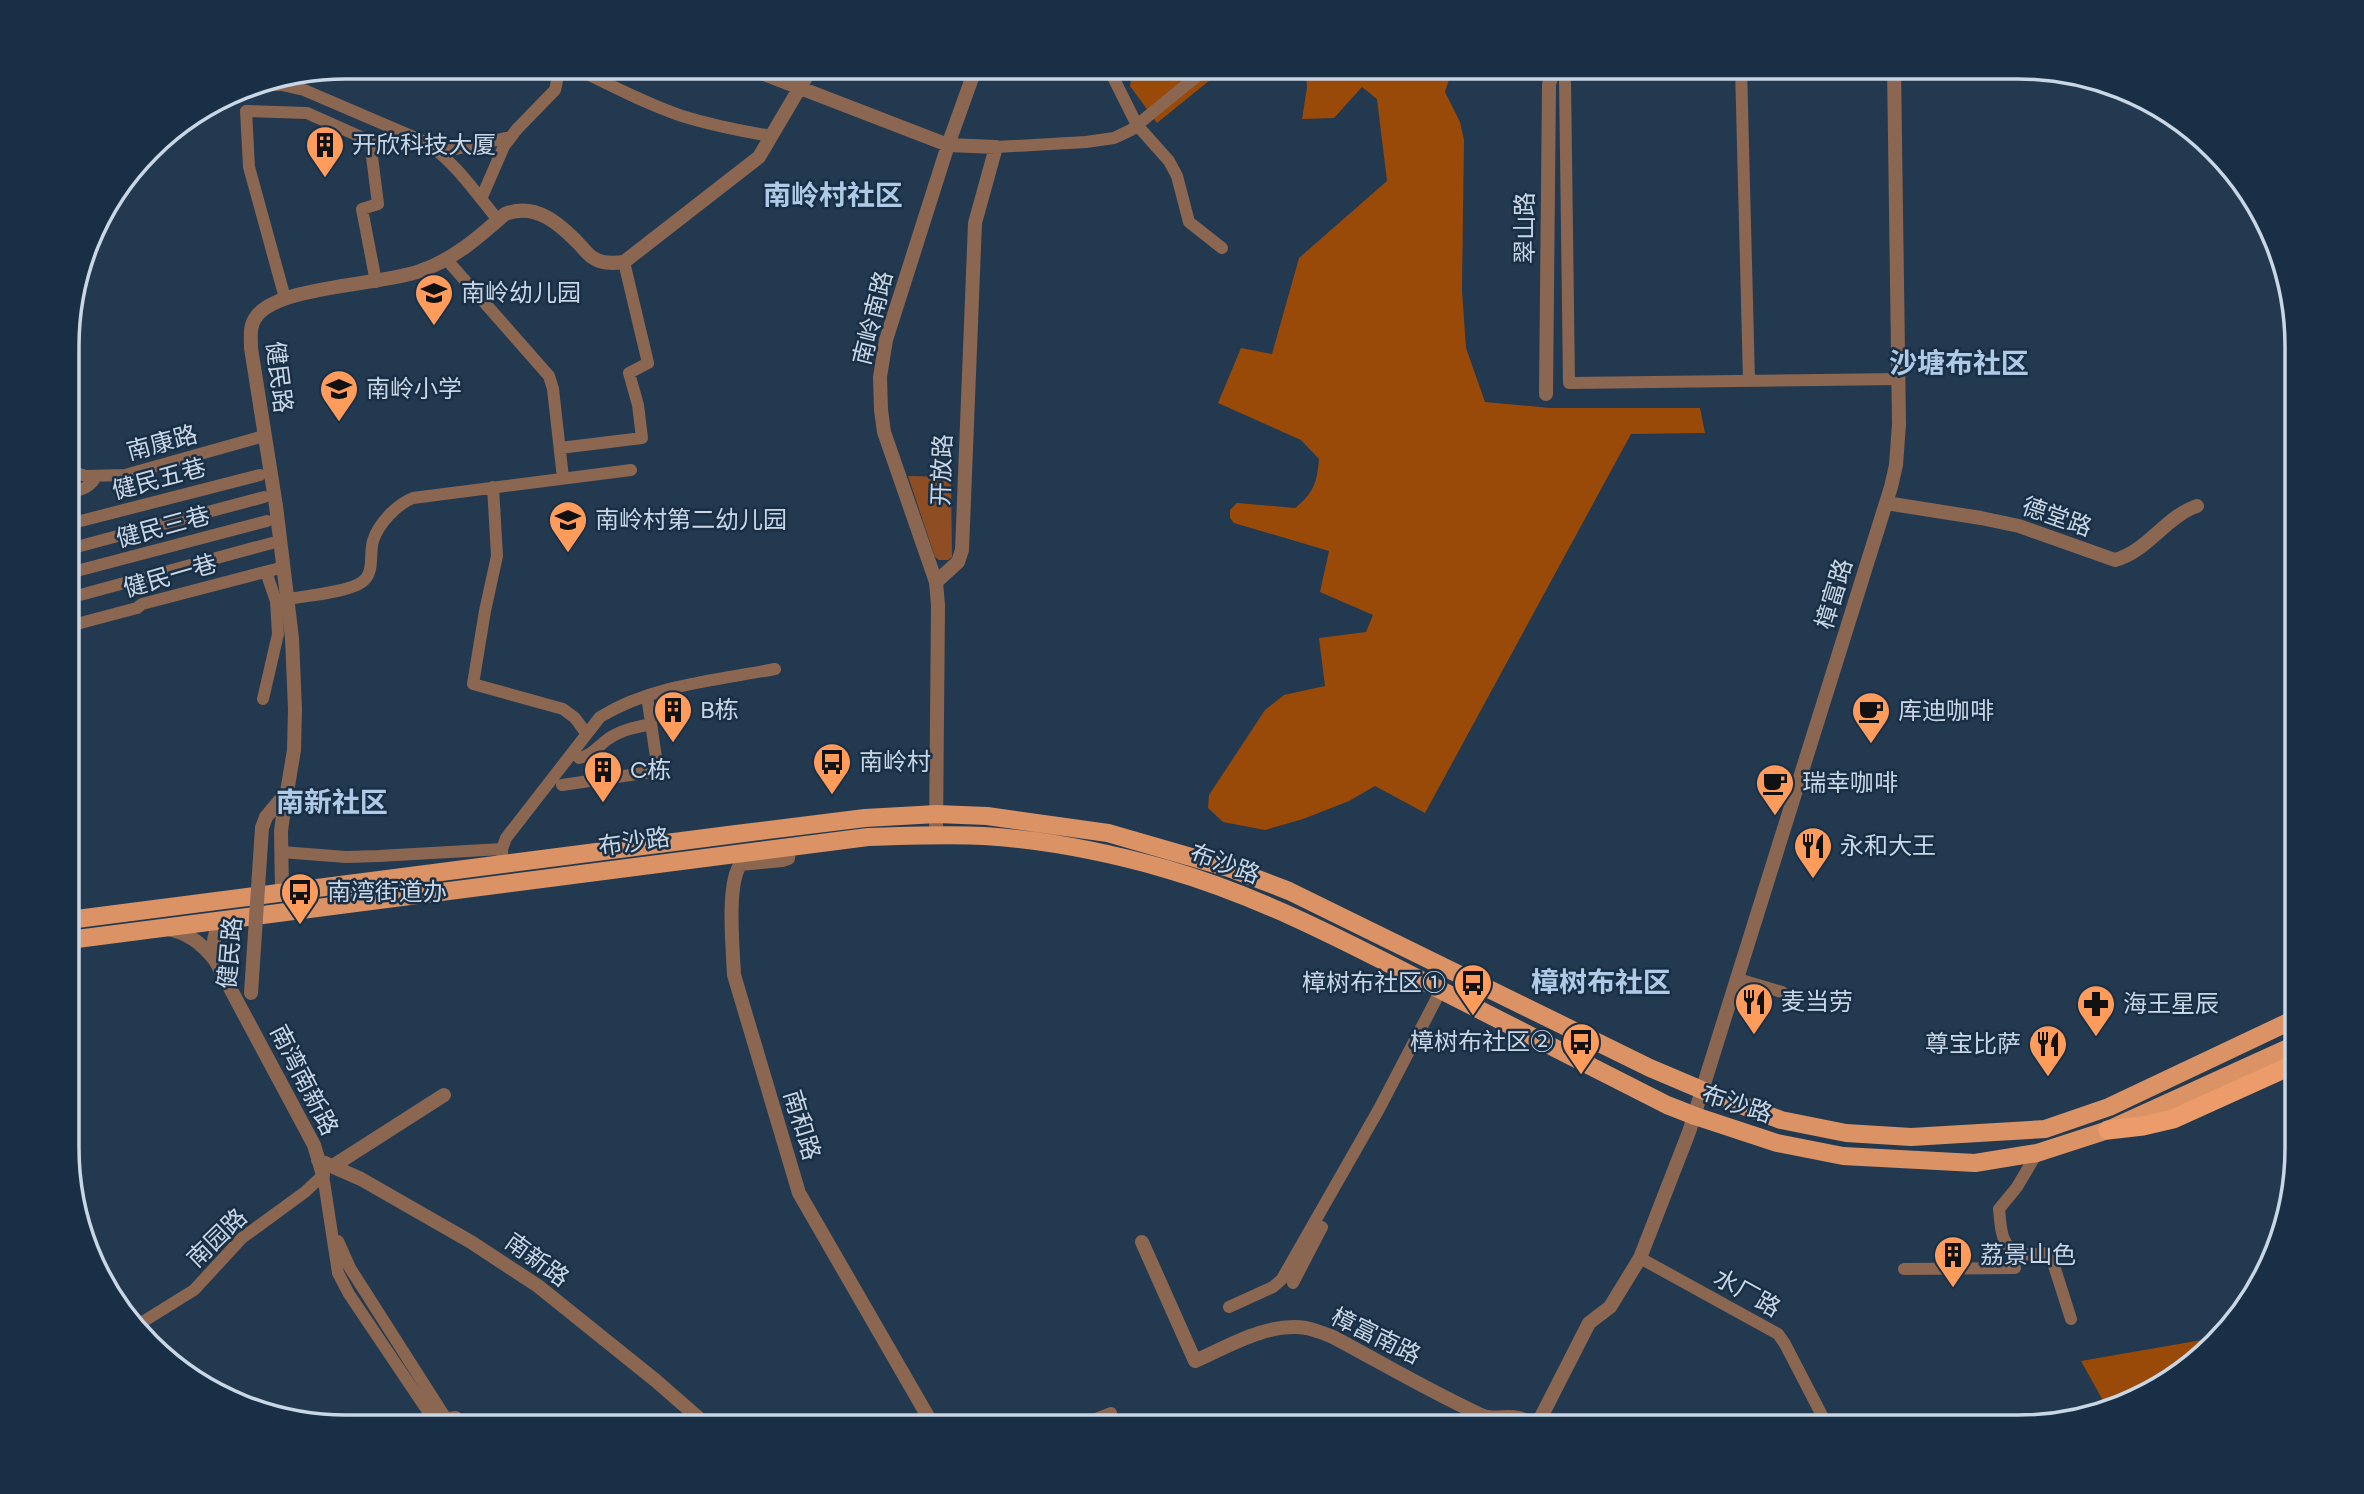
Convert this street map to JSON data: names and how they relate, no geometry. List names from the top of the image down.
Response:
{
  "streets": {
    "main road": ["布沙路"],
    "street": [
      "翠山路",
      "南岭南路",
      "健民路",
      "南康路",
      "开放路",
      "健民五巷",
      "德堂路",
      "健民三巷",
      "健民一巷",
      "樟富路",
      "南湾南新路",
      "南和路",
      "南园路",
      "南新路",
      "水厂路",
      "樟富南路"
    ]
  },
  "crossings": [
    ["南岭南路", "开放路"],
    ["健民路", "南康路"],
    ["健民路", "健民一巷"],
    ["健民路", "南湾南新路"],
    ["德堂路", "樟富路"],
    ["樟富路", "布沙路"],
    ["樟富路", "樟富南路"],
    ["布沙路", "南湾南新路"],
    ["布沙路", "南和路"],
    ["布沙路", "樟富南路"],
    ["南湾南新路", "南园路"],
    ["南湾南新路", "南新路"],
    ["南园路", "南新路"],
    ["水厂路", "樟富南路"]
  ],
  "districts": [
    "南岭村社区",
    "沙塘布社区",
    "南新社区",
    "樟树布社区"
  ],
  "places": {
    "building": [
      "开欣科技大厦",
      "B栋",
      "C栋",
      "荔景山色"
    ],
    "school or university": ["南岭幼儿园", "南岭小学", "南岭村第二幼儿园"],
    "cafe": ["库迪咖啡", "瑞幸咖啡"],
    "bus stop": [
      "南岭村",
      "南湾街道办",
      "樟树布社区①",
      "樟树布社区②"
    ],
    "restaurant": ["永和大王", "麦当劳", "尊宝比萨"],
    "pharmacy": ["海王星辰"]
  }
}
